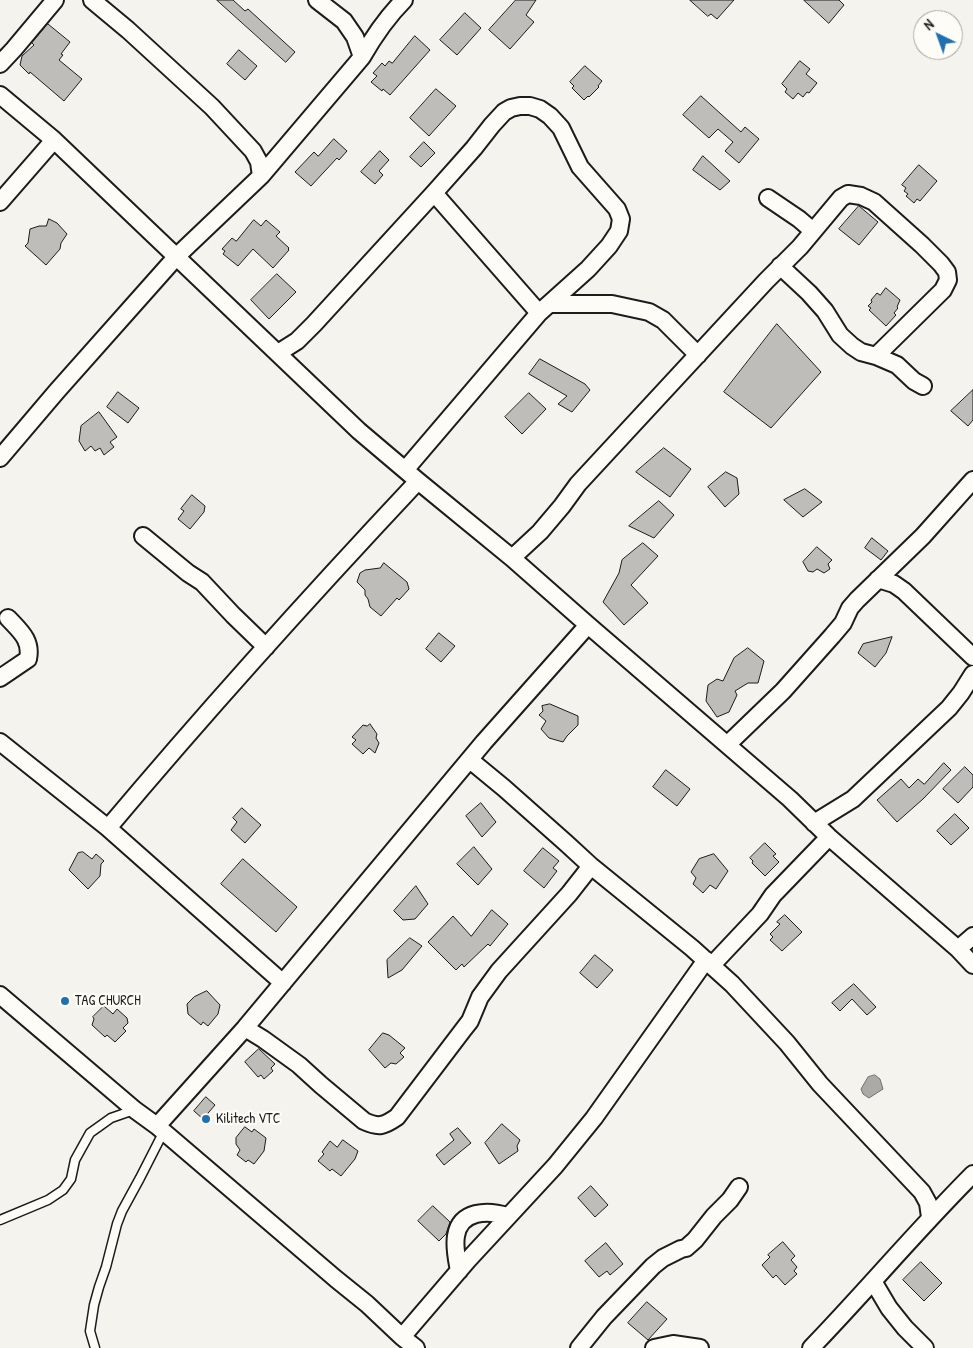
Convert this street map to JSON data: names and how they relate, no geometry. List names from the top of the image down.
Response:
{
  "places": ["TAG CHURCH", "Kilitech VTC"],
  "north": "top left"
}
